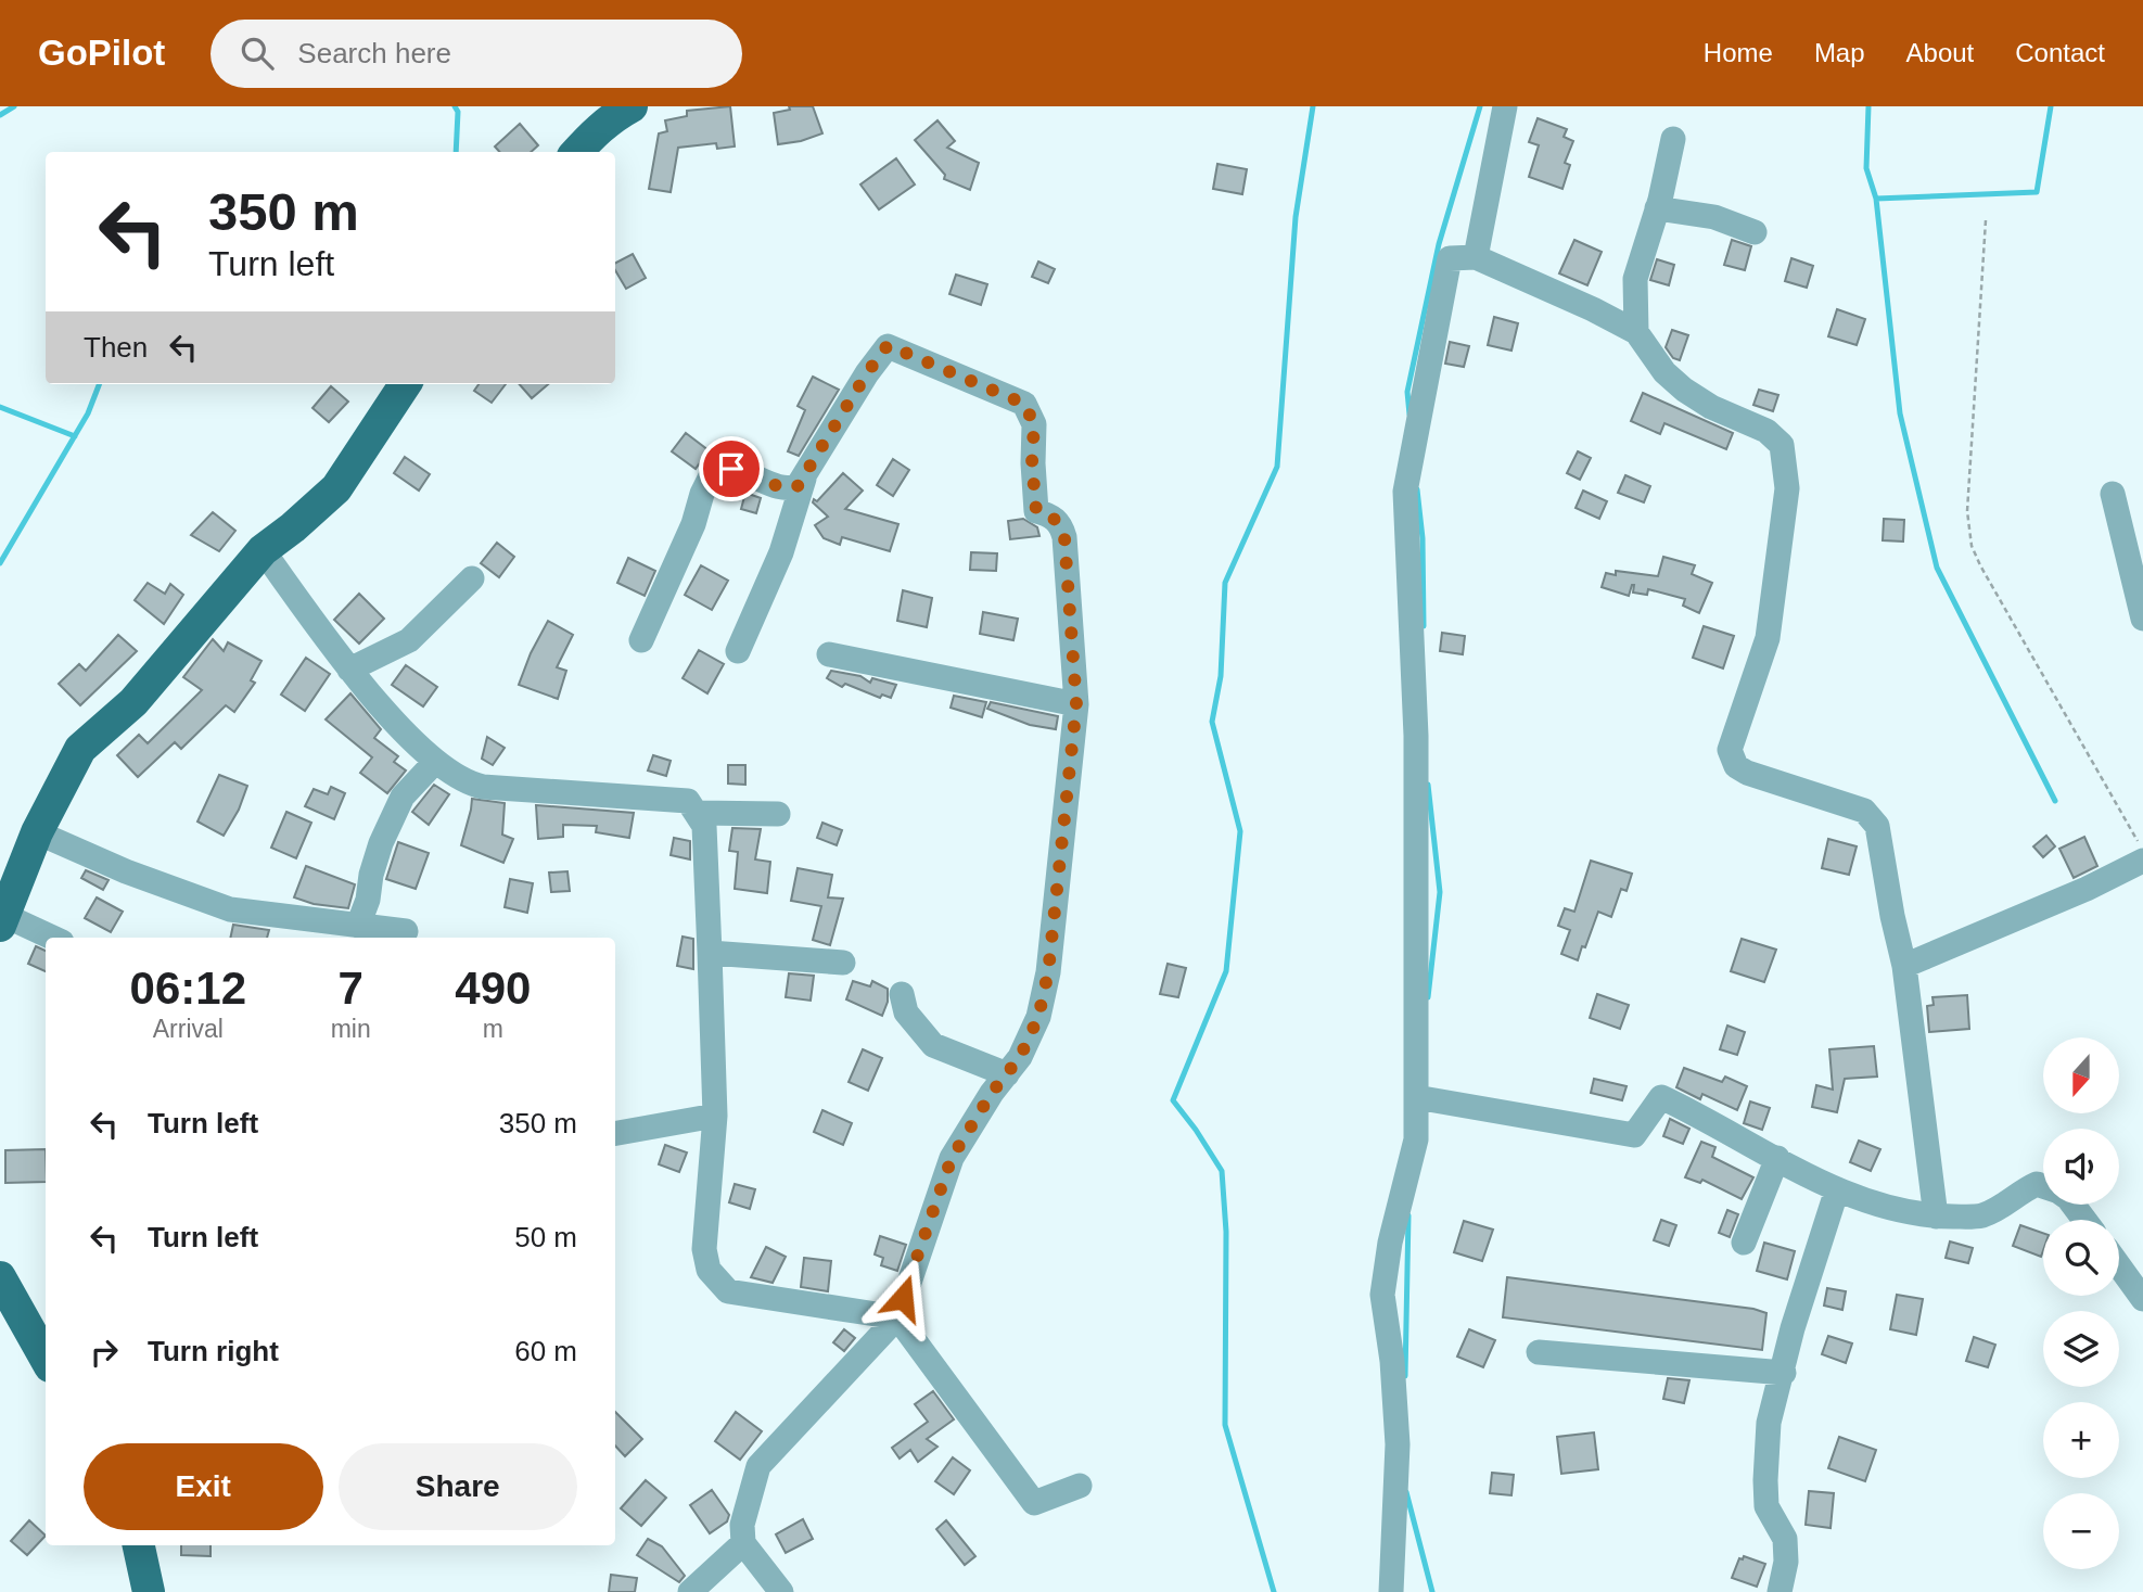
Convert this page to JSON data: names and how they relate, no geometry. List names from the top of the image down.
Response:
{
  "north": "bottom",
  "page": {
    "header": "GoPilot",
    "search": "Search here",
    "nav": [
      "Home",
      "Map",
      "About",
      "Contact"
    ],
    "turn": ["350 m", "Turn left"],
    "then": "Then",
    "eta": [
      "06:12",
      "Arrival",
      "7",
      "min",
      "490",
      "m"
    ],
    "map_buttons": ["+", "−"],
    "list": [
      {
        "name": "Turn left",
        "value": "350 m"
      },
      {
        "name": "Turn left",
        "value": "50 m"
      },
      {
        "name": "Turn right",
        "value": "60 m"
      }
    ],
    "buttons": ["Exit", "Share"]
  }
}
